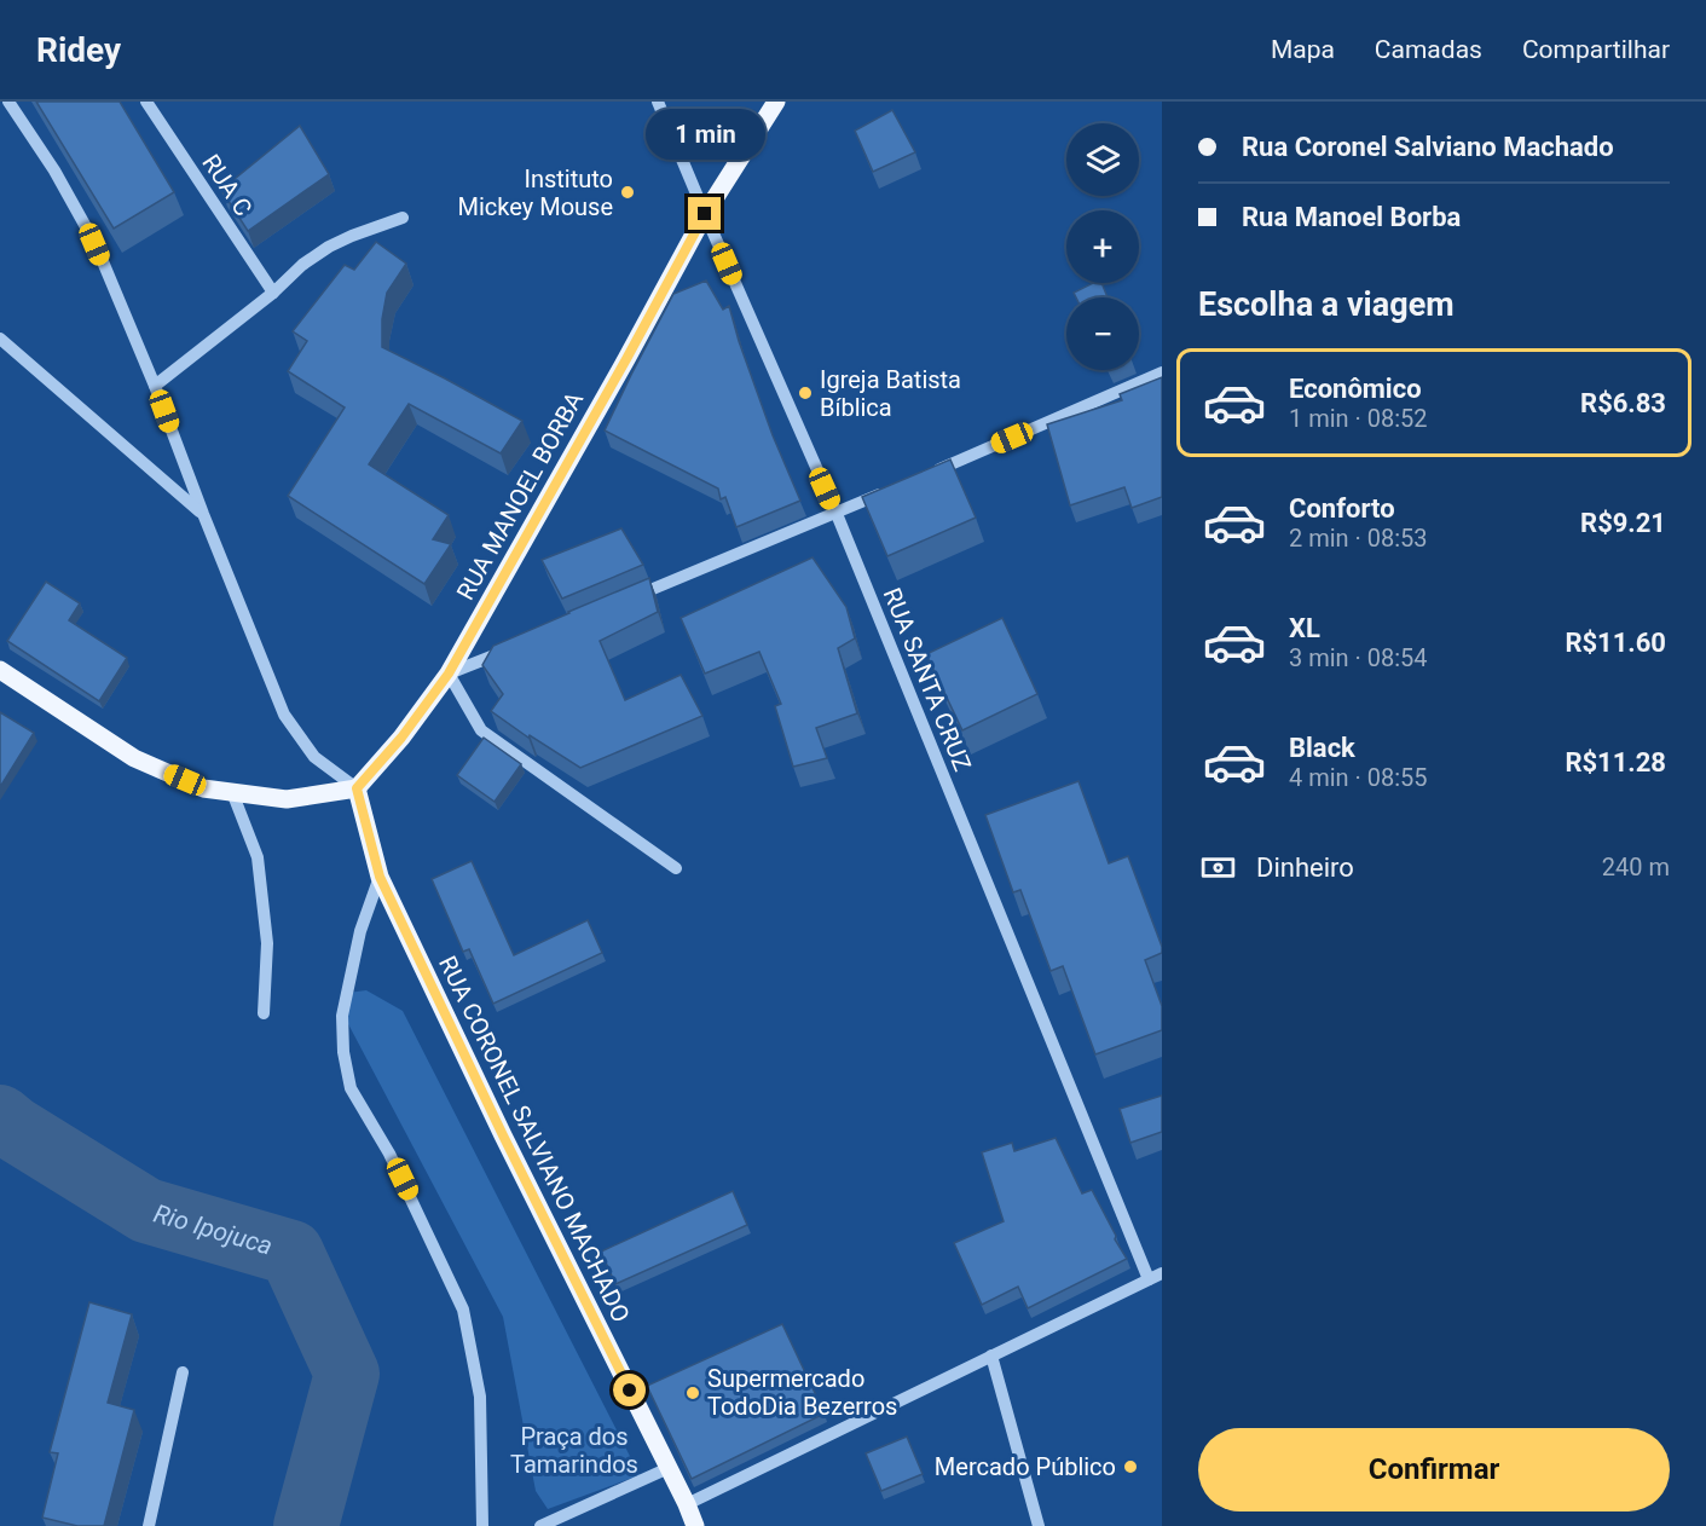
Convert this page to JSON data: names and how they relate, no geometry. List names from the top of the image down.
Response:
{
  "streets": {
    "main road": ["RUA MANOEL BORBA", "RUA CORONEL SALVIANO MACHADO"],
    "street": ["RUA C", "RUA SANTA CRUZ"]
  },
  "crossings": [
    ["RUA MANOEL BORBA", "RUA SANTA CRUZ"],
    ["RUA MANOEL BORBA", "RUA CORONEL SALVIANO MACHADO"]
  ],
  "water": ["Rio Ipojuca"],
  "parks": ["Praça dos Tamarindos"],
  "places": [
    "Instituto Mickey Mouse",
    "Igreja Batista Bíblica",
    "Supermercado TodoDia Bezerros",
    "Mercado Público"
  ],
  "page": {
    "header": "Ridey",
    "nav": ["Mapa", "Camadas", "Compartilhar"],
    "banner": ["Rua Coronel Salviano Machado", "Rua Manoel Borba"],
    "bubble": "1 min",
    "map_buttons": ["+", "−"],
    "heading": "Escolha a viagem",
    "list": [
      {
        "name": "Econômico",
        "note": "1 min · 08:52",
        "value": "R$6.83"
      },
      {
        "name": "Conforto",
        "note": "2 min · 08:53",
        "value": "R$9.21"
      },
      {
        "name": "XL",
        "note": "3 min · 08:54",
        "value": "R$11.60"
      },
      {
        "name": "Black",
        "note": "4 min · 08:55",
        "value": "R$11.28"
      }
    ],
    "pay": ["Dinheiro", "240 m"],
    "buttons": "Confirmar"
  }
}
